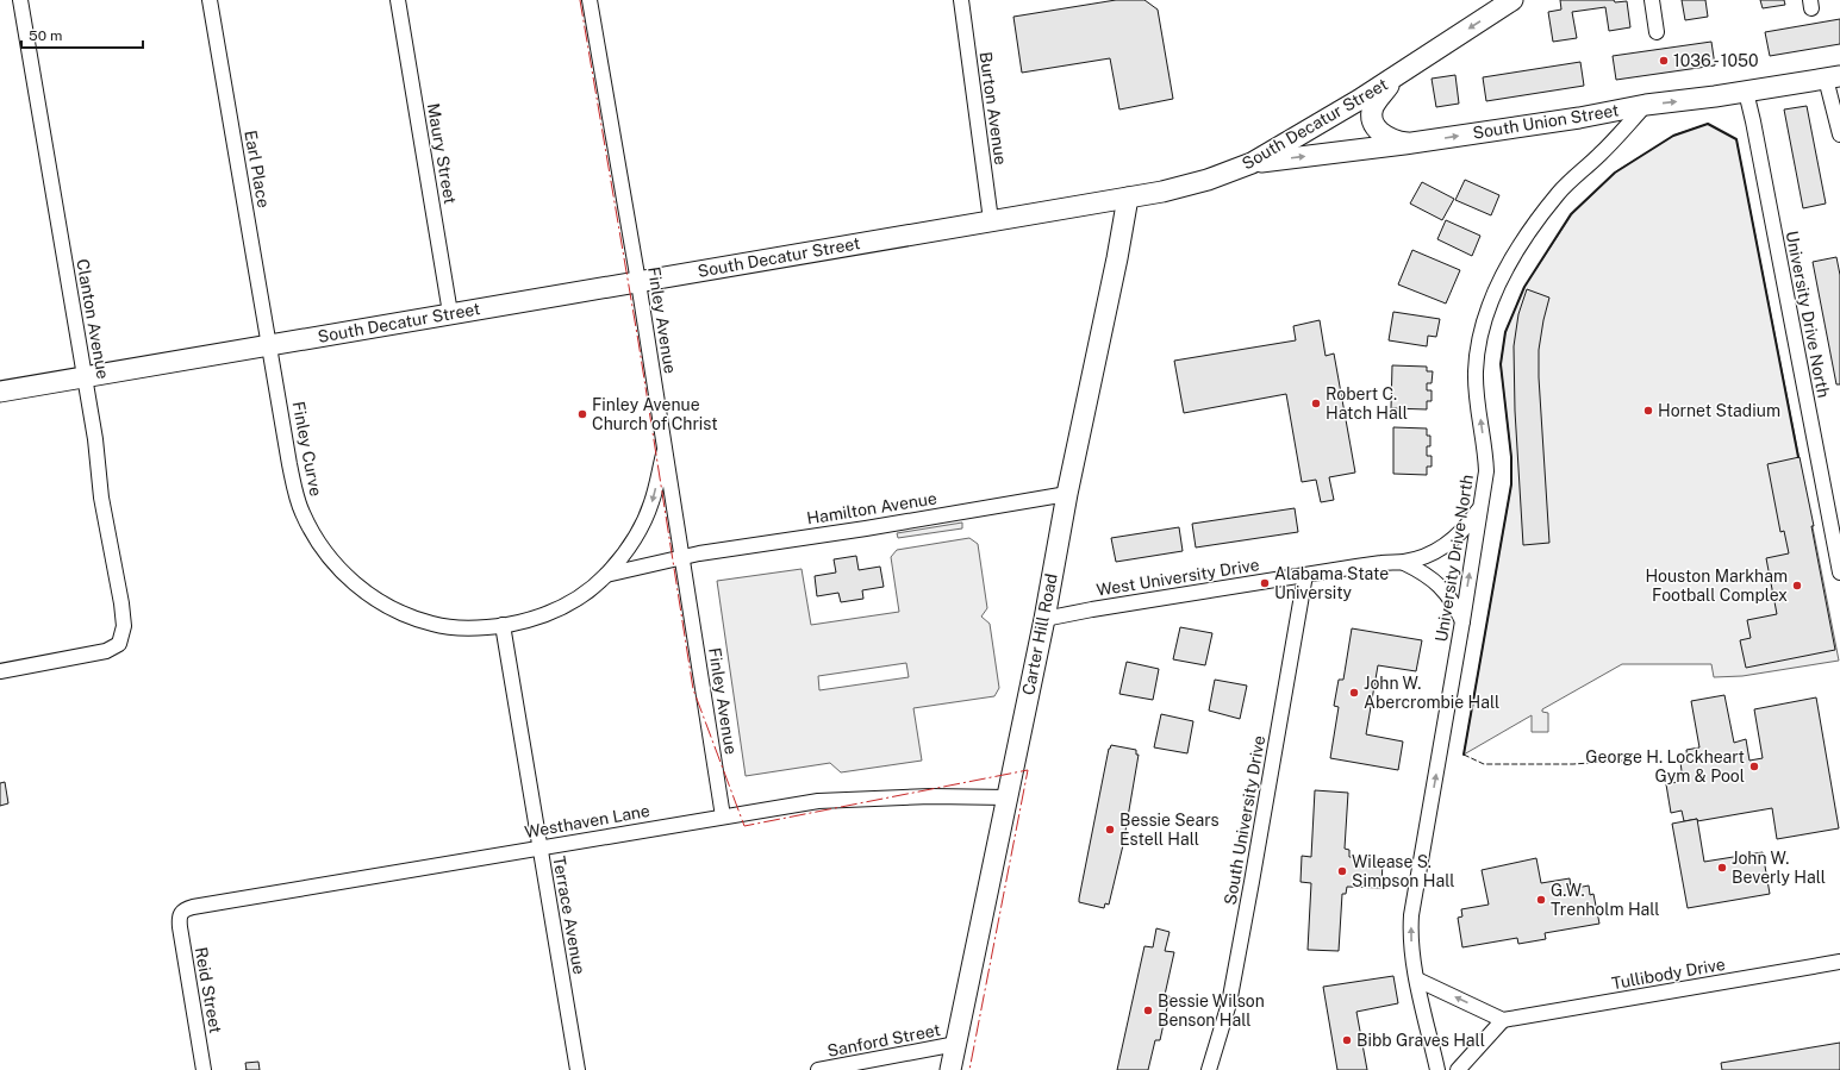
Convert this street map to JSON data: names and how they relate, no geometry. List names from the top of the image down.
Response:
{
  "streets": {
    "main road": ["South Union Street", "South Decatur Street", "Carter Hill Road"],
    "street": [
      "Burton Avenue",
      "Maury Street",
      "Earl Place",
      "University Drive North",
      "Clanton Avenue",
      "Finley Avenue",
      "Finley Curve",
      "Hamilton Avenue",
      "West University Drive",
      "South University Drive",
      "Westhaven Lane",
      "Terrace Avenue",
      "Tullibody Drive",
      "Reid Street",
      "Sanford Street"
    ]
  },
  "crossings": [
    ["Burton Avenue", "South Decatur Street"],
    ["South Union Street", "South Decatur Street"],
    ["South Union Street", "University Drive North"],
    ["South Decatur Street", "Maury Street"],
    ["South Decatur Street", "Earl Place"],
    ["South Decatur Street", "Clanton Avenue"],
    ["South Decatur Street", "Finley Avenue"],
    ["South Decatur Street", "Finley Curve"],
    ["South Decatur Street", "Carter Hill Road"],
    ["Earl Place", "Finley Curve"],
    ["University Drive North", "West University Drive"],
    ["Finley Avenue", "Finley Curve"],
    ["Finley Avenue", "Hamilton Avenue"],
    ["Finley Avenue", "Westhaven Lane"],
    ["Finley Curve", "Hamilton Avenue"],
    ["Finley Curve", "Terrace Avenue"],
    ["Hamilton Avenue", "Carter Hill Road"],
    ["West University Drive", "Carter Hill Road"],
    ["West University Drive", "South University Drive"],
    ["Carter Hill Road", "Westhaven Lane"],
    ["Carter Hill Road", "Sanford Street"],
    ["Westhaven Lane", "Terrace Avenue"],
    ["Westhaven Lane", "Reid Street"]
  ],
  "one_way": ["South Union Street", "University Drive North"],
  "places": [
    "1036 - 1050",
    "Robert C. Hatch Hall",
    "Hornet Stadium",
    "Finley Avenue Church of Christ",
    "Alabama State University",
    "Houston Markham Football Complex",
    "John W. Abercrombie Hall",
    "George H. Lockheart Gym & Pool",
    "Bessie Sears Estell Hall",
    "John W. Beverly Hall",
    "Wilease S. Simpson Hall",
    "G.W. Trenholm Hall",
    "Bessie Wilson Benson Hall",
    "Bibb Graves Hall"
  ],
  "scale_bar": "50 m"
}
